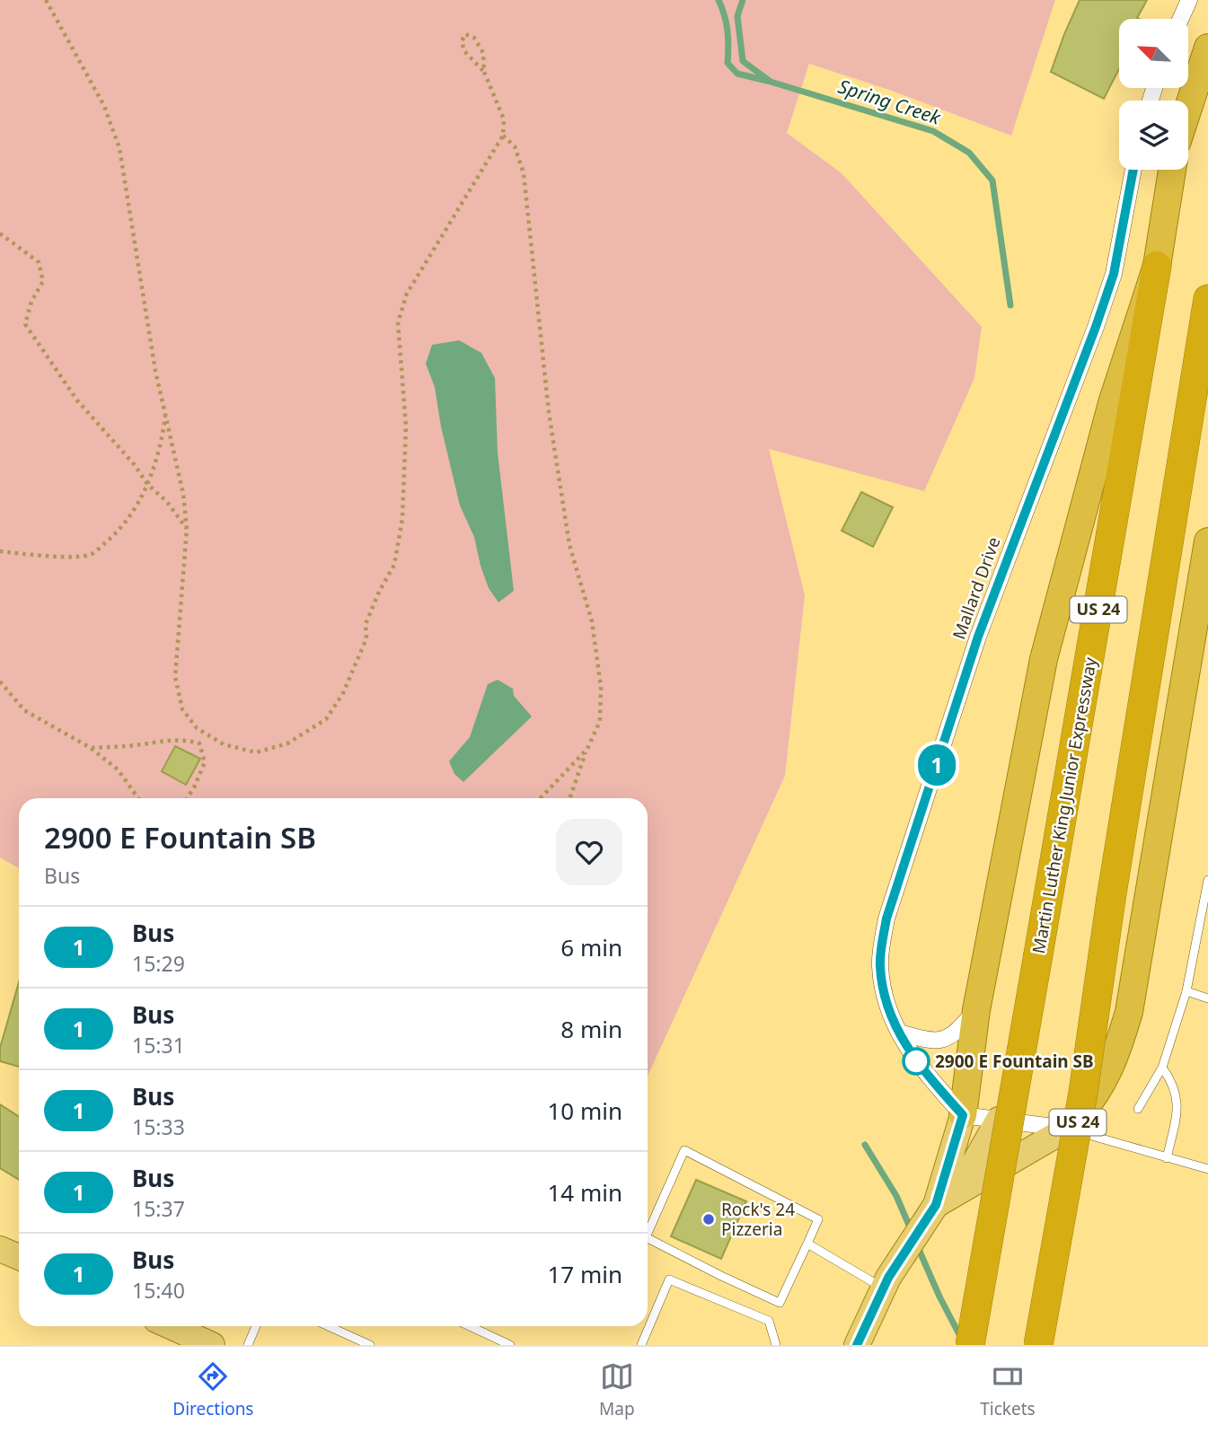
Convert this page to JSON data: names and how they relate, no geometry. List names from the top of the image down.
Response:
{
  "streets": {
    "highway": ["US 24", "Martin Luther King Junior Expressway"],
    "street": ["Mallard Drive"]
  },
  "crossings": [
    ["US 24", "Martin Luther King Junior Expressway"]
  ],
  "water": ["Spring Creek"],
  "places": ["2900 E Fountain SB", "Rock's 24 Pizzeria"],
  "lines": ["bus line 1"],
  "north": "top left",
  "page": {
    "on_map": "1",
    "heading": ["2900 E Fountain SB", "Bus"],
    "list": [
      {
        "mark": "1",
        "name": "Bus",
        "note": "15:29",
        "value": "6 min"
      },
      {
        "mark": "1",
        "name": "Bus",
        "note": "15:31",
        "value": "8 min"
      },
      {
        "mark": "1",
        "name": "Bus",
        "note": "15:33",
        "value": "10 min"
      },
      {
        "mark": "1",
        "name": "Bus",
        "note": "15:37",
        "value": "14 min"
      },
      {
        "mark": "1",
        "name": "Bus",
        "note": "15:40",
        "value": "17 min"
      }
    ],
    "tabs": ["Directions", "Map", "Tickets"]
  }
}
